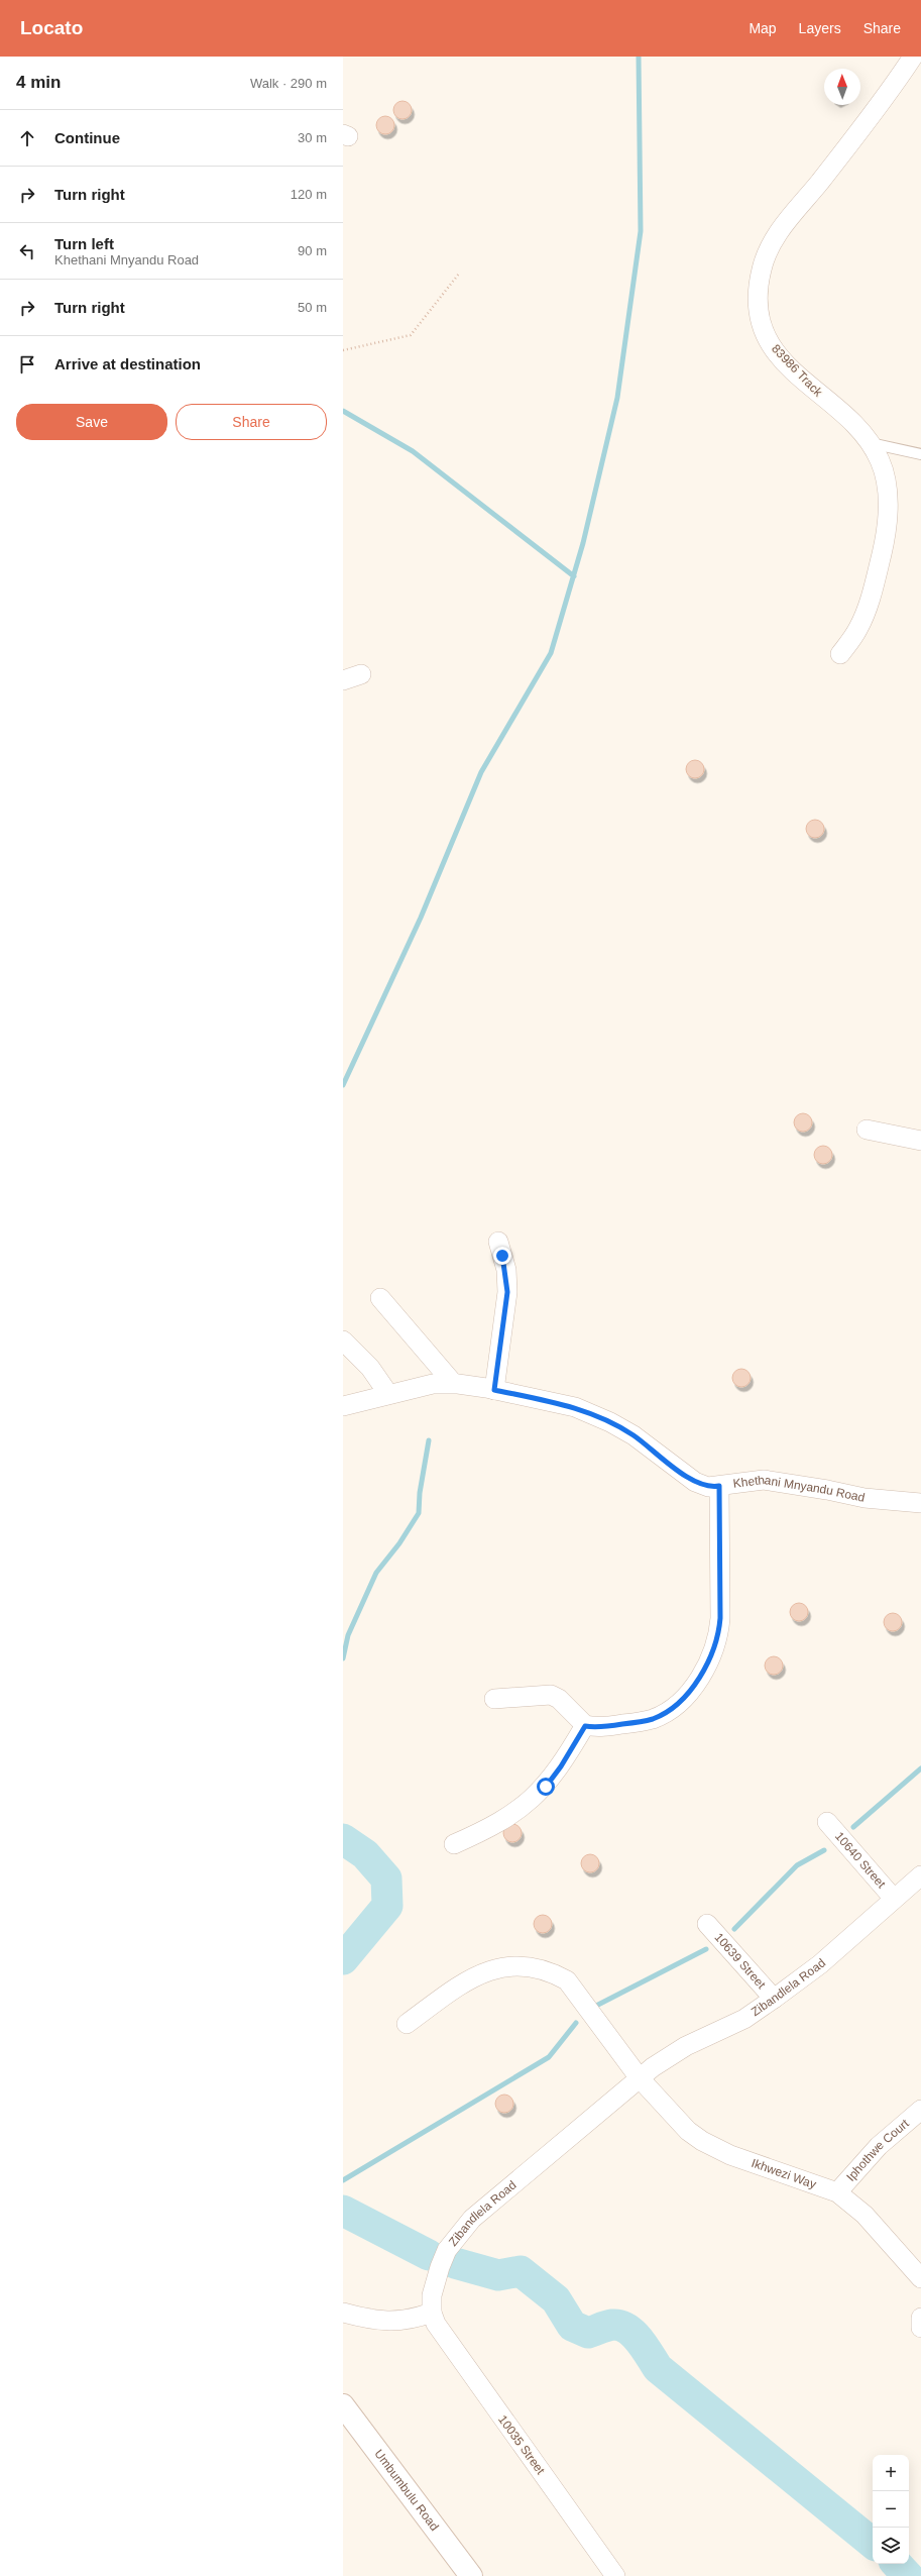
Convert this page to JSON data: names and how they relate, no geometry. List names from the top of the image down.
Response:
{
  "streets": {
    "main road": ["Umbumbulu Road"],
    "street": [
      "83986 Track",
      "Khethani Mnyandu Road",
      "10640 Street",
      "10639 Street",
      "Zibandlela Road",
      "Iphothwe Court",
      "Ikhwezi Way",
      "10035 Street"
    ]
  },
  "crossings": [
    ["10640 Street", "Zibandlela Road"],
    ["10639 Street", "Zibandlela Road"],
    ["Zibandlela Road", "Ikhwezi Way"],
    ["Zibandlela Road", "10035 Street"],
    ["Iphothwe Court", "Ikhwezi Way"]
  ],
  "north": "top",
  "page": {
    "header": "Locato",
    "nav": ["Map", "Layers", "Share"],
    "heading": ["4 min", "Walk · 290 m"],
    "list": [
      ["Continue", "30 m"],
      ["Turn right", "120 m"],
      ["Turn left", "Khethani Mnyandu Road", "90 m"],
      ["Turn right", "50 m"],
      "Arrive at destination"
    ],
    "buttons": ["Save", "Share"],
    "map_buttons": ["+", "−"]
  }
}
